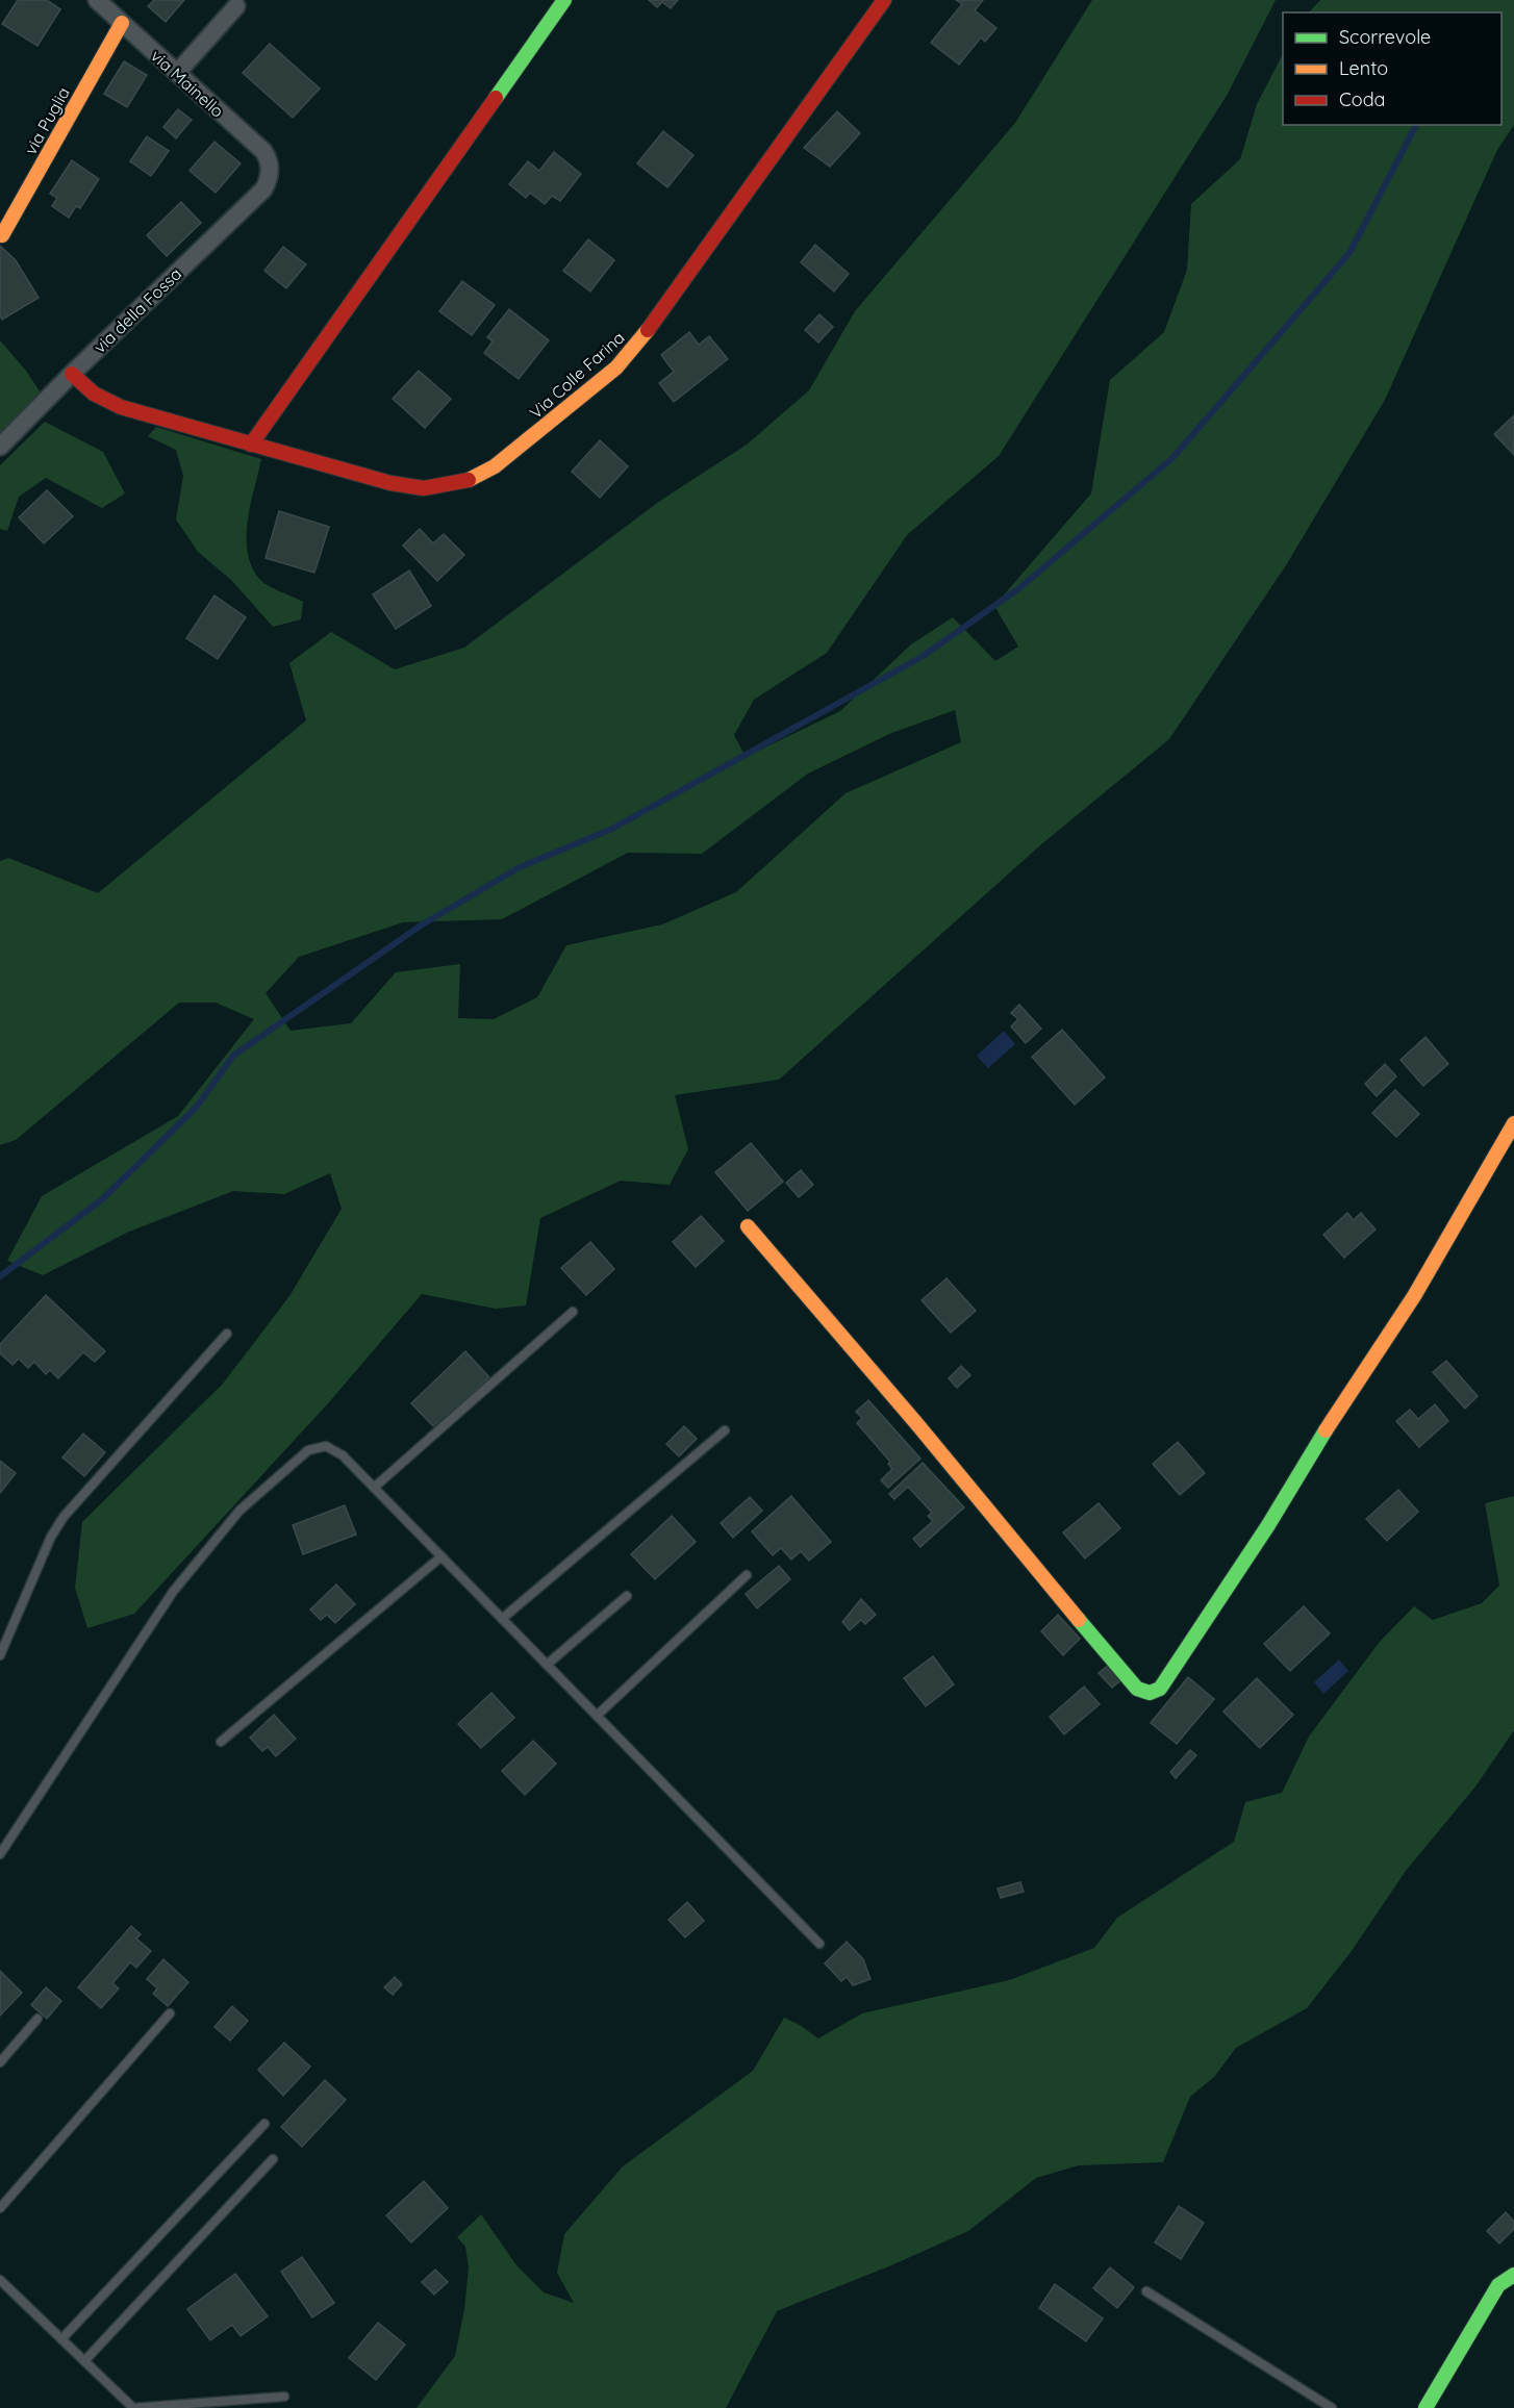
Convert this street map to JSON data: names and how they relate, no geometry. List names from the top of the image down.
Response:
{
  "streets": {
    "street": [
      "via Mainello",
      "via Puglia",
      "via della Fossa",
      "Via Colle Farina"
    ]
  },
  "crossings": [
    ["via Mainello", "via Puglia"],
    ["via Mainello", "via della Fossa"],
    ["via della Fossa", "Via Colle Farina"]
  ],
  "legend": ["Scorrevole", "Lento", "Coda"]
}
